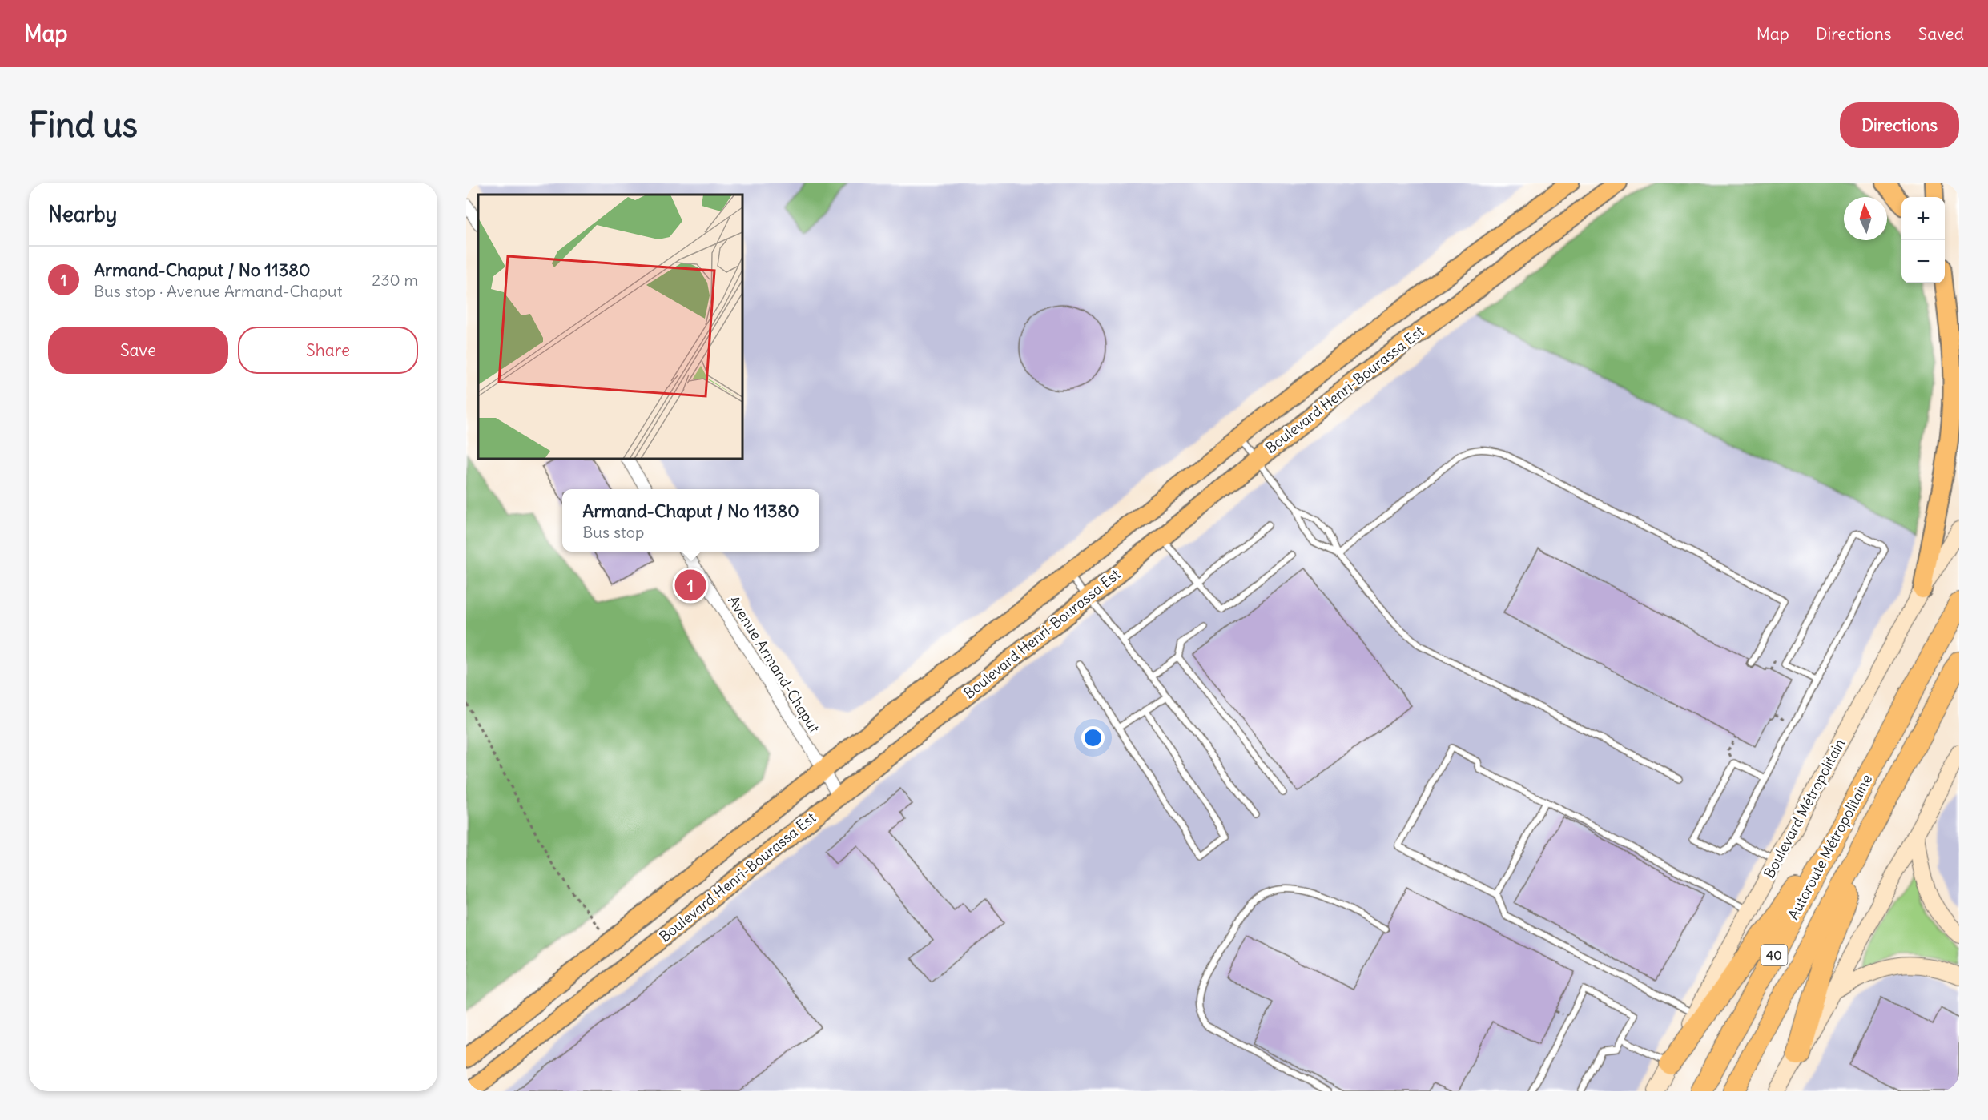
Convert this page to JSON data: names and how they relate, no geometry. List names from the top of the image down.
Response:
{
  "streets": {
    "highway": ["Autoroute Métropolitaine", "40"],
    "main road": ["Boulevard Henri-Bourassa Est", "Boulevard Métropolitain"],
    "street": ["Avenue Armand-Chaput"]
  },
  "crossings": [
    ["Boulevard Henri-Bourassa Est", "Avenue Armand-Chaput"]
  ],
  "north": "top",
  "page": {
    "header": "Map",
    "nav": ["Map", "Directions", "Saved"],
    "buttons": [
      "Directions",
      ["Save", "Share"]
    ],
    "title": "Find us",
    "heading": "Nearby",
    "map_buttons": ["+", "−"],
    "list": [
      {
        "mark": "1",
        "name": "Armand-Chaput / No 11380",
        "note": "Bus stop · Avenue Armand-Chaput",
        "value": "230 m"
      }
    ],
    "popup": ["Armand-Chaput / No 11380", "Bus stop"],
    "pins": "1"
  }
}
